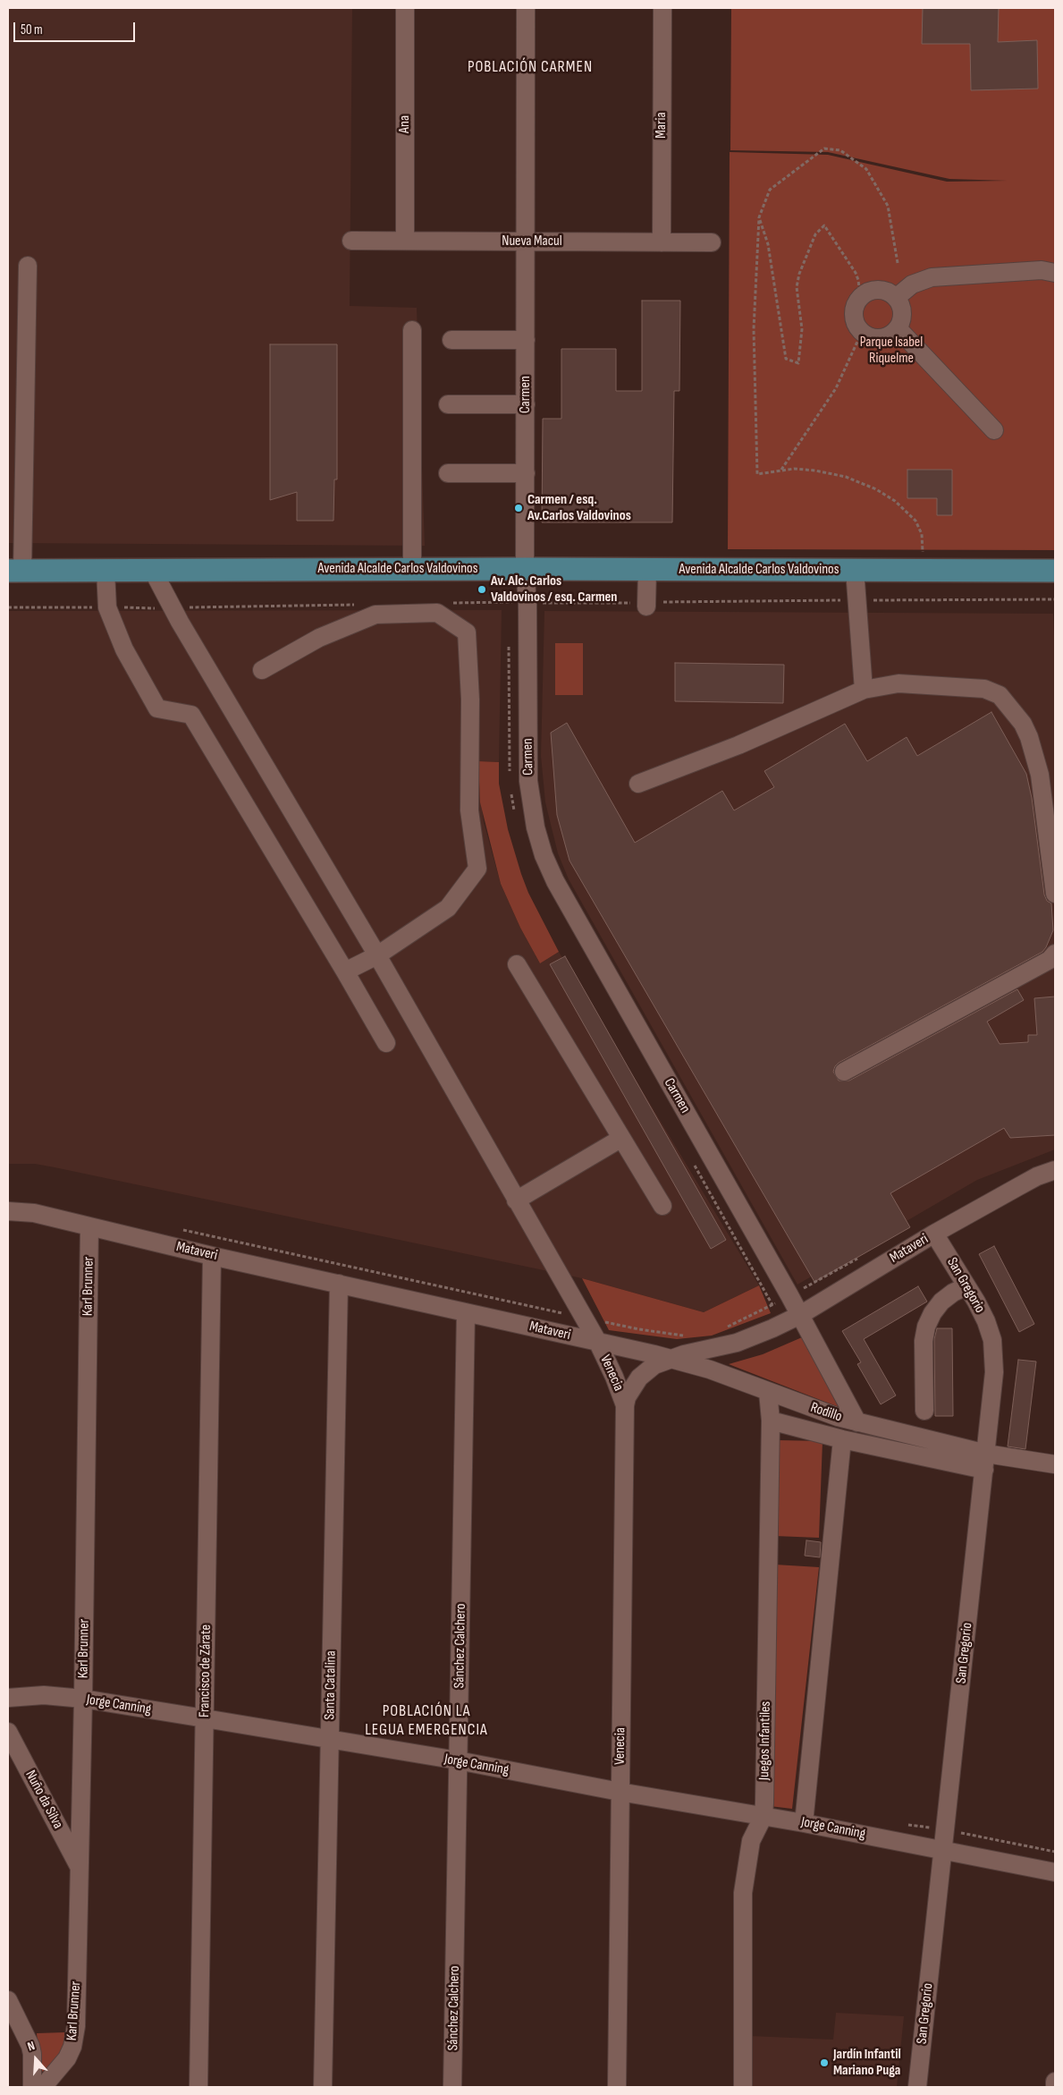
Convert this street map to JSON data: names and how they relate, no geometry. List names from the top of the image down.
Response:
{
  "streets": {
    "main road": ["Avenida Alcalde Carlos Valdovinos"],
    "street": [
      "Ana",
      "Maria",
      "Nueva Macul",
      "Carmen",
      "Mataveri",
      "San Gregorio",
      "Karl Brunner",
      "Venecia",
      "Rodillo",
      "Sánchez Calchero",
      "Francisco de Zárate",
      "Santa Catalina",
      "Jorge Canning",
      "Juegos Infantiles",
      "Nuño da Silva"
    ]
  },
  "crossings": [
    ["Ana", "Nueva Macul"],
    ["Maria", "Nueva Macul"],
    ["Nueva Macul", "Carmen"],
    ["Carmen", "Avenida Alcalde Carlos Valdovinos"],
    ["Carmen", "Mataveri"],
    ["Carmen", "Rodillo"],
    ["Avenida Alcalde Carlos Valdovinos", "Venecia"],
    ["Mataveri", "San Gregorio"],
    ["Mataveri", "Karl Brunner"],
    ["Mataveri", "Venecia"],
    ["Mataveri", "Rodillo"],
    ["Mataveri", "Sánchez Calchero"],
    ["Mataveri", "Francisco de Zárate"],
    ["Mataveri", "Santa Catalina"],
    ["San Gregorio", "Rodillo"],
    ["San Gregorio", "Jorge Canning"],
    ["Karl Brunner", "Jorge Canning"],
    ["Karl Brunner", "Nuño da Silva"],
    ["Venecia", "Rodillo"],
    ["Venecia", "Jorge Canning"],
    ["Rodillo", "Juegos Infantiles"],
    ["Sánchez Calchero", "Jorge Canning"],
    ["Francisco de Zárate", "Jorge Canning"],
    ["Santa Catalina", "Jorge Canning"],
    ["Jorge Canning", "Juegos Infantiles"]
  ],
  "districts": ["POBLACIÓN CARMEN", "POBLACIÓN LA LEGUA EMERGENCIA"],
  "parks": ["Parque Isabel Riquelme"],
  "places": ["Carmen / esq. Av.Carlos Valdovinos", "Av. Alc. Carlos Valdovinos / esq. Carmen", "Jardín Infantil Mariano Puga"],
  "scale_bar": "50 m",
  "north": "top"
}
